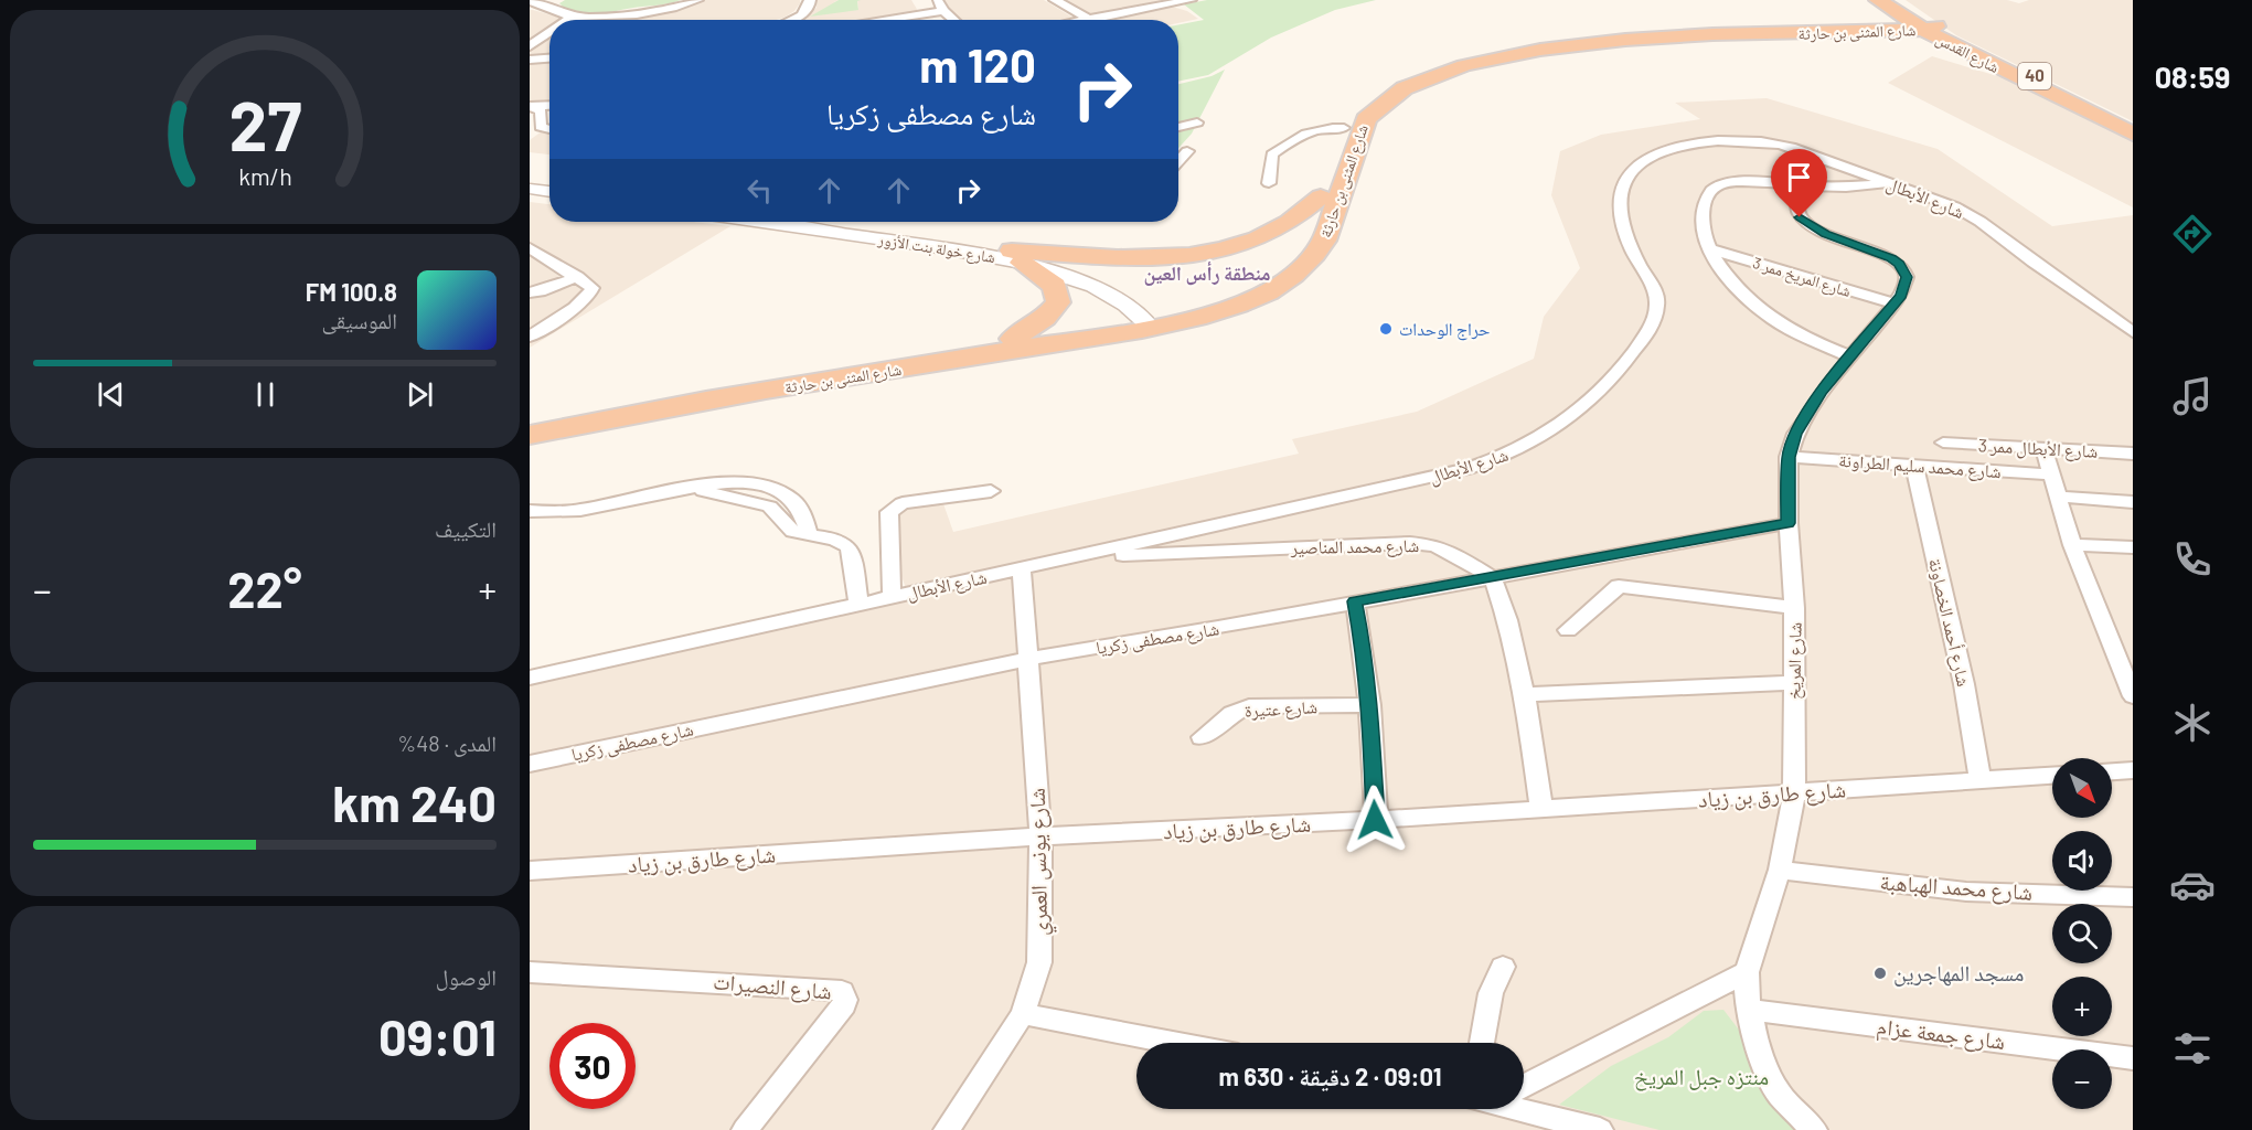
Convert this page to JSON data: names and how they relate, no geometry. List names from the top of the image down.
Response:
{
  "streets": {
    "highway": ["شارع المثنى بن حارثة", "شارع القدس", "40"],
    "street": [
      "شارع الأبطال",
      "شارع خولة بنت الأزور",
      "شارع المريخ ممر 3",
      "شارع الأبطال ممر 3",
      "شارع محمد سليم الطراونة",
      "شارع محمد المناصير",
      "شارع أحمد الخصاونة",
      "شارع مصطفى زكريا",
      "شارع المريخ",
      "شارع عتيرة",
      "شارع طارق بن زياد",
      "شارع يونس العمري",
      "شارع محمد الهباهبة",
      "شارع النصيرات",
      "شارع جمعة عزام"
    ]
  },
  "crossings": [
    ["شارع المثنى بن حارثة", "شارع القدس"],
    ["شارع المثنى بن حارثة", "شارع خولة بنت الأزور"],
    ["شارع الأبطال", "شارع محمد المناصير"],
    ["شارع الأبطال", "شارع يونس العمري"],
    ["شارع المريخ ممر 3", "شارع المريخ"],
    ["شارع محمد سليم الطراونة", "شارع أحمد الخصاونة"],
    ["شارع محمد سليم الطراونة", "شارع المريخ"],
    ["شارع محمد المناصير", "شارع مصطفى زكريا"],
    ["شارع أحمد الخصاونة", "شارع طارق بن زياد"],
    ["شارع مصطفى زكريا", "شارع المريخ"],
    ["شارع مصطفى زكريا", "شارع يونس العمري"],
    ["شارع المريخ", "شارع طارق بن زياد"],
    ["شارع المريخ", "شارع محمد الهباهبة"],
    ["شارع طارق بن زياد", "شارع يونس العمري"]
  ],
  "districts": ["منطقة رأس العين"],
  "parks": ["منتزه جبل المريخ"],
  "places": ["حراج الوحدات", "مسجد المهاجرين"],
  "north": "bottom right",
  "page": {
    "tabs": "08:59",
    "turn": ["120 m", "شارع مصطفى زكريا"],
    "song": ["100.8 FM", "الموسيقى"],
    "tile": [
      "التكييف",
      ["المدى · 48%", "240 km"],
      ["الوصول", "09:01"]
    ],
    "heat": ["−", "22°", "+"],
    "map_buttons": ["+", "−"],
    "limit": "30",
    "trip": "09:01 · 2 دقيقة · 630 m",
    "gauge": ["27", "km/h"]
  }
}
